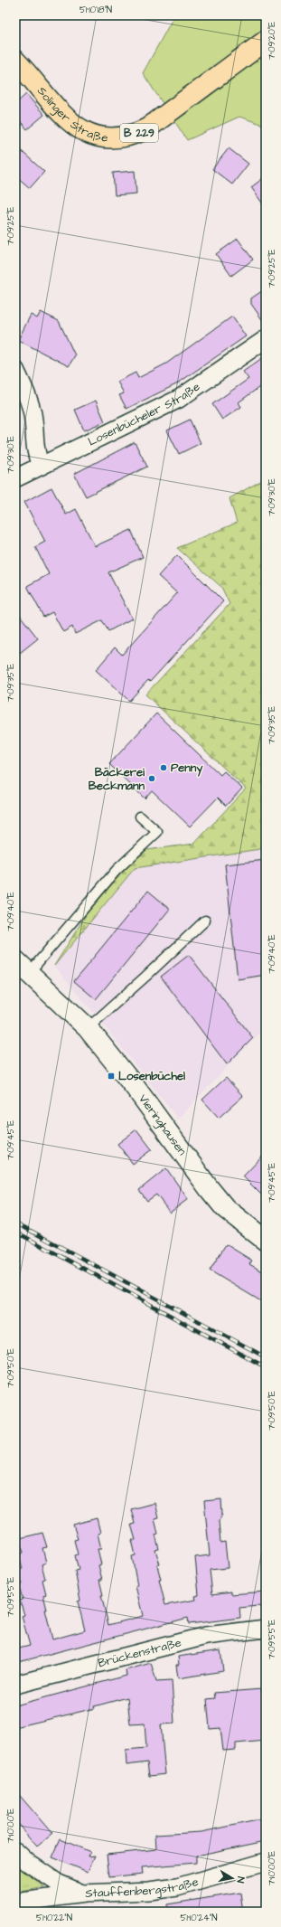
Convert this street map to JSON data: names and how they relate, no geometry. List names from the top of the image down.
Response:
{
  "streets": {
    "main road": ["Solinger Straße", "B 229", "Vieringhausen"],
    "street": ["Losenbücheler Straße", "Brückenstraße", "Stauffenbergstraße"]
  },
  "places": {
    "other": ["Penny", "Bäckerei Beckmann"],
    "transit": ["Losenbüchel"]
  },
  "north": "right",
  "coordinates": [
    "51°10'18\"N",
    "7°09'20\"E",
    "7°09'25\"E",
    "7°09'30\"E",
    "7°09'35\"E",
    "7°09'40\"E",
    "7°09'45\"E",
    "7°09'50\"E",
    "7°09'55\"E",
    "7°10'00\"E",
    "51°10'22\"N",
    "51°10'24\"N"
  ]
}
